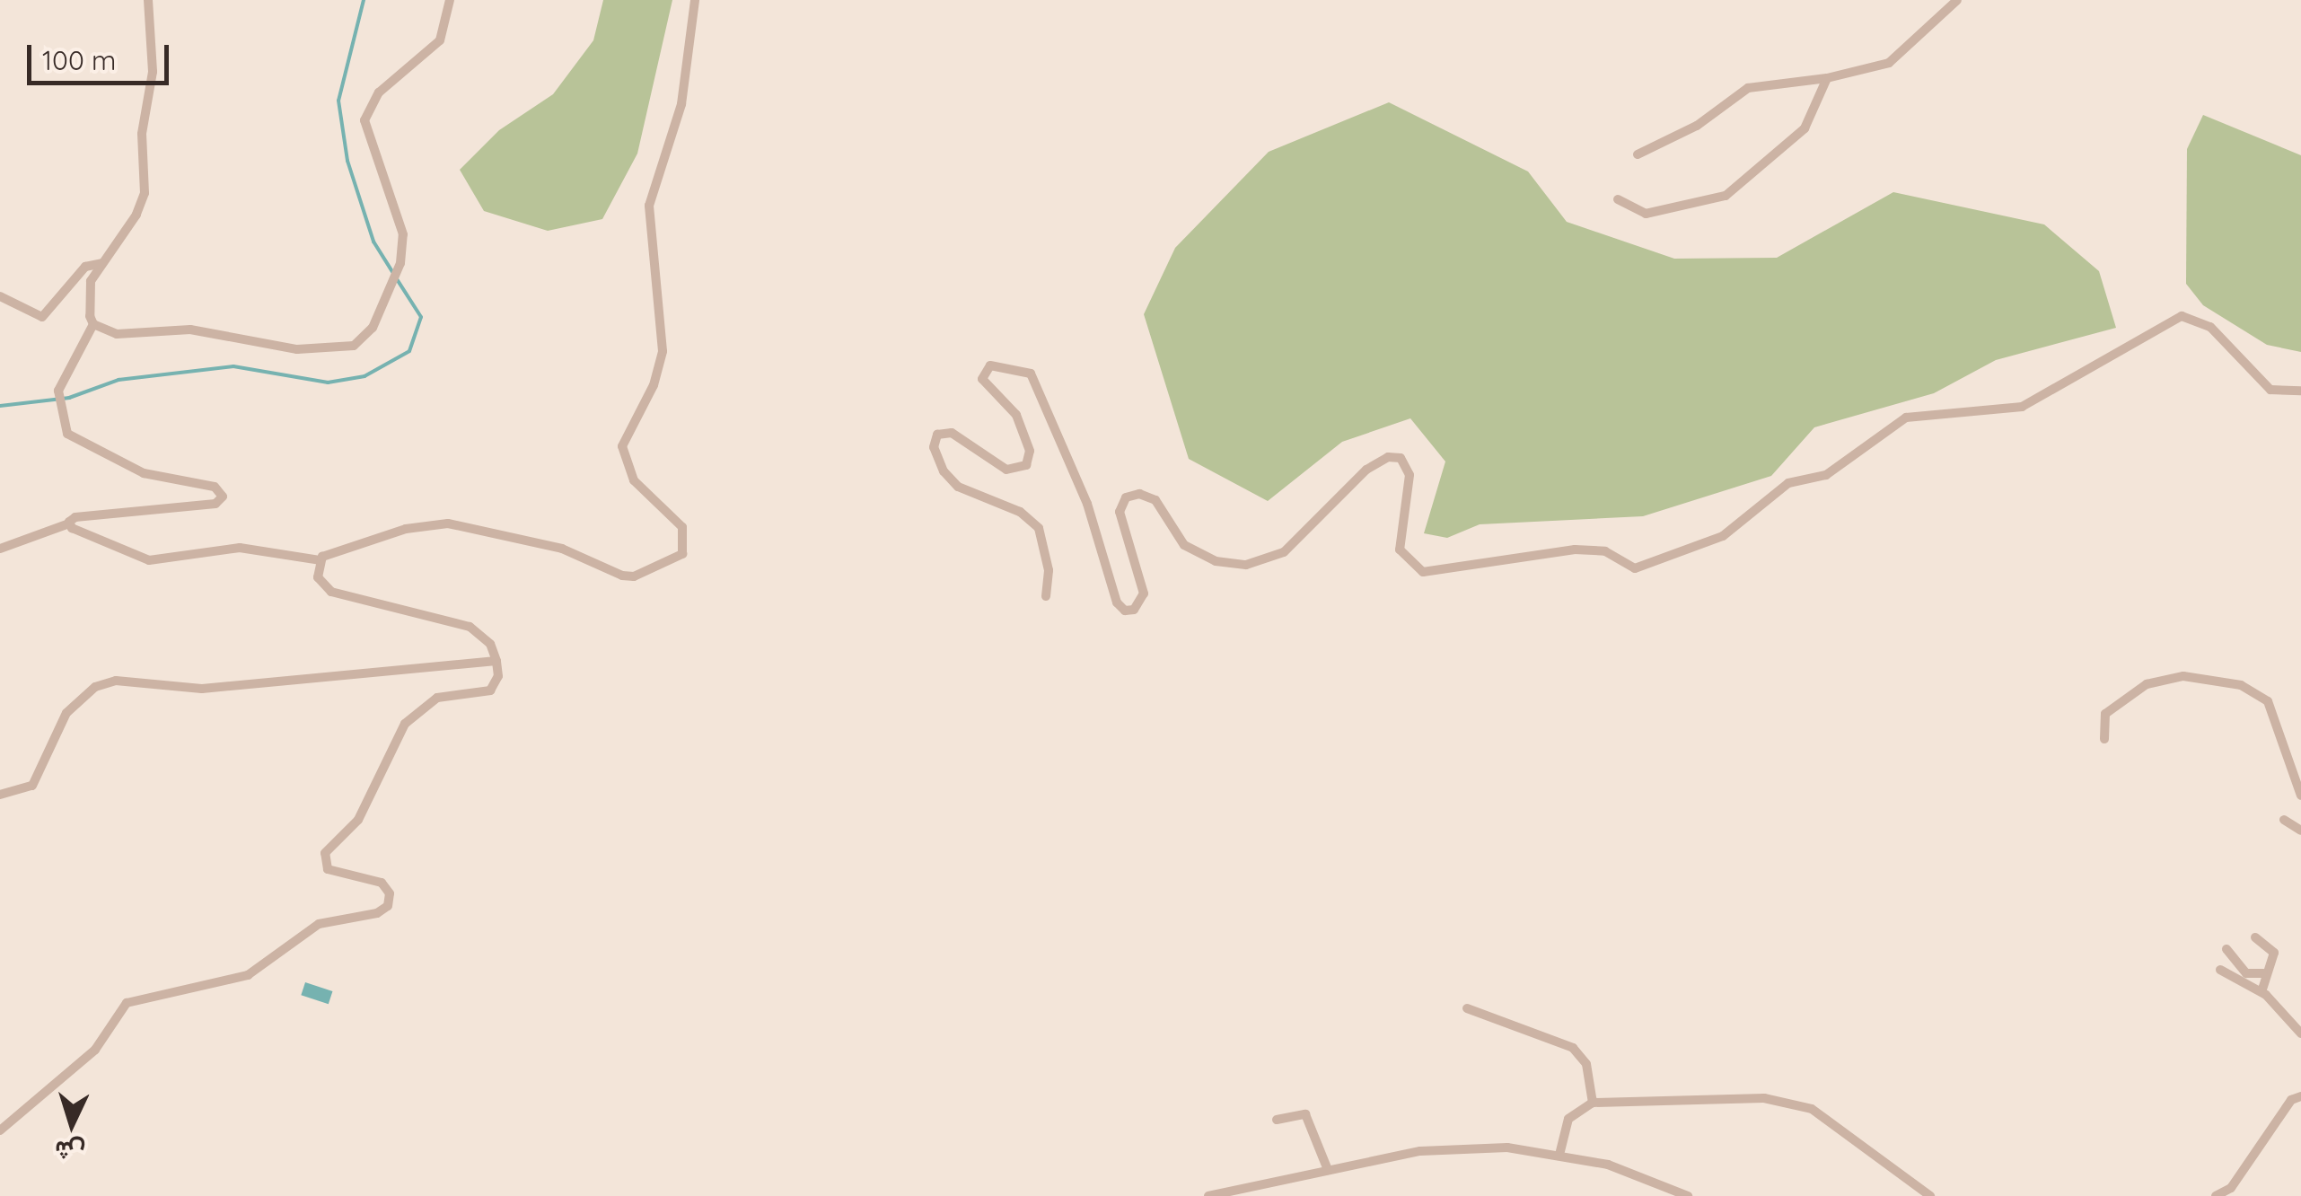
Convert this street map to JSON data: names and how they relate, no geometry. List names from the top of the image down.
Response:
{
  "scale_bar": "100 m",
  "north": "bottom"
}
